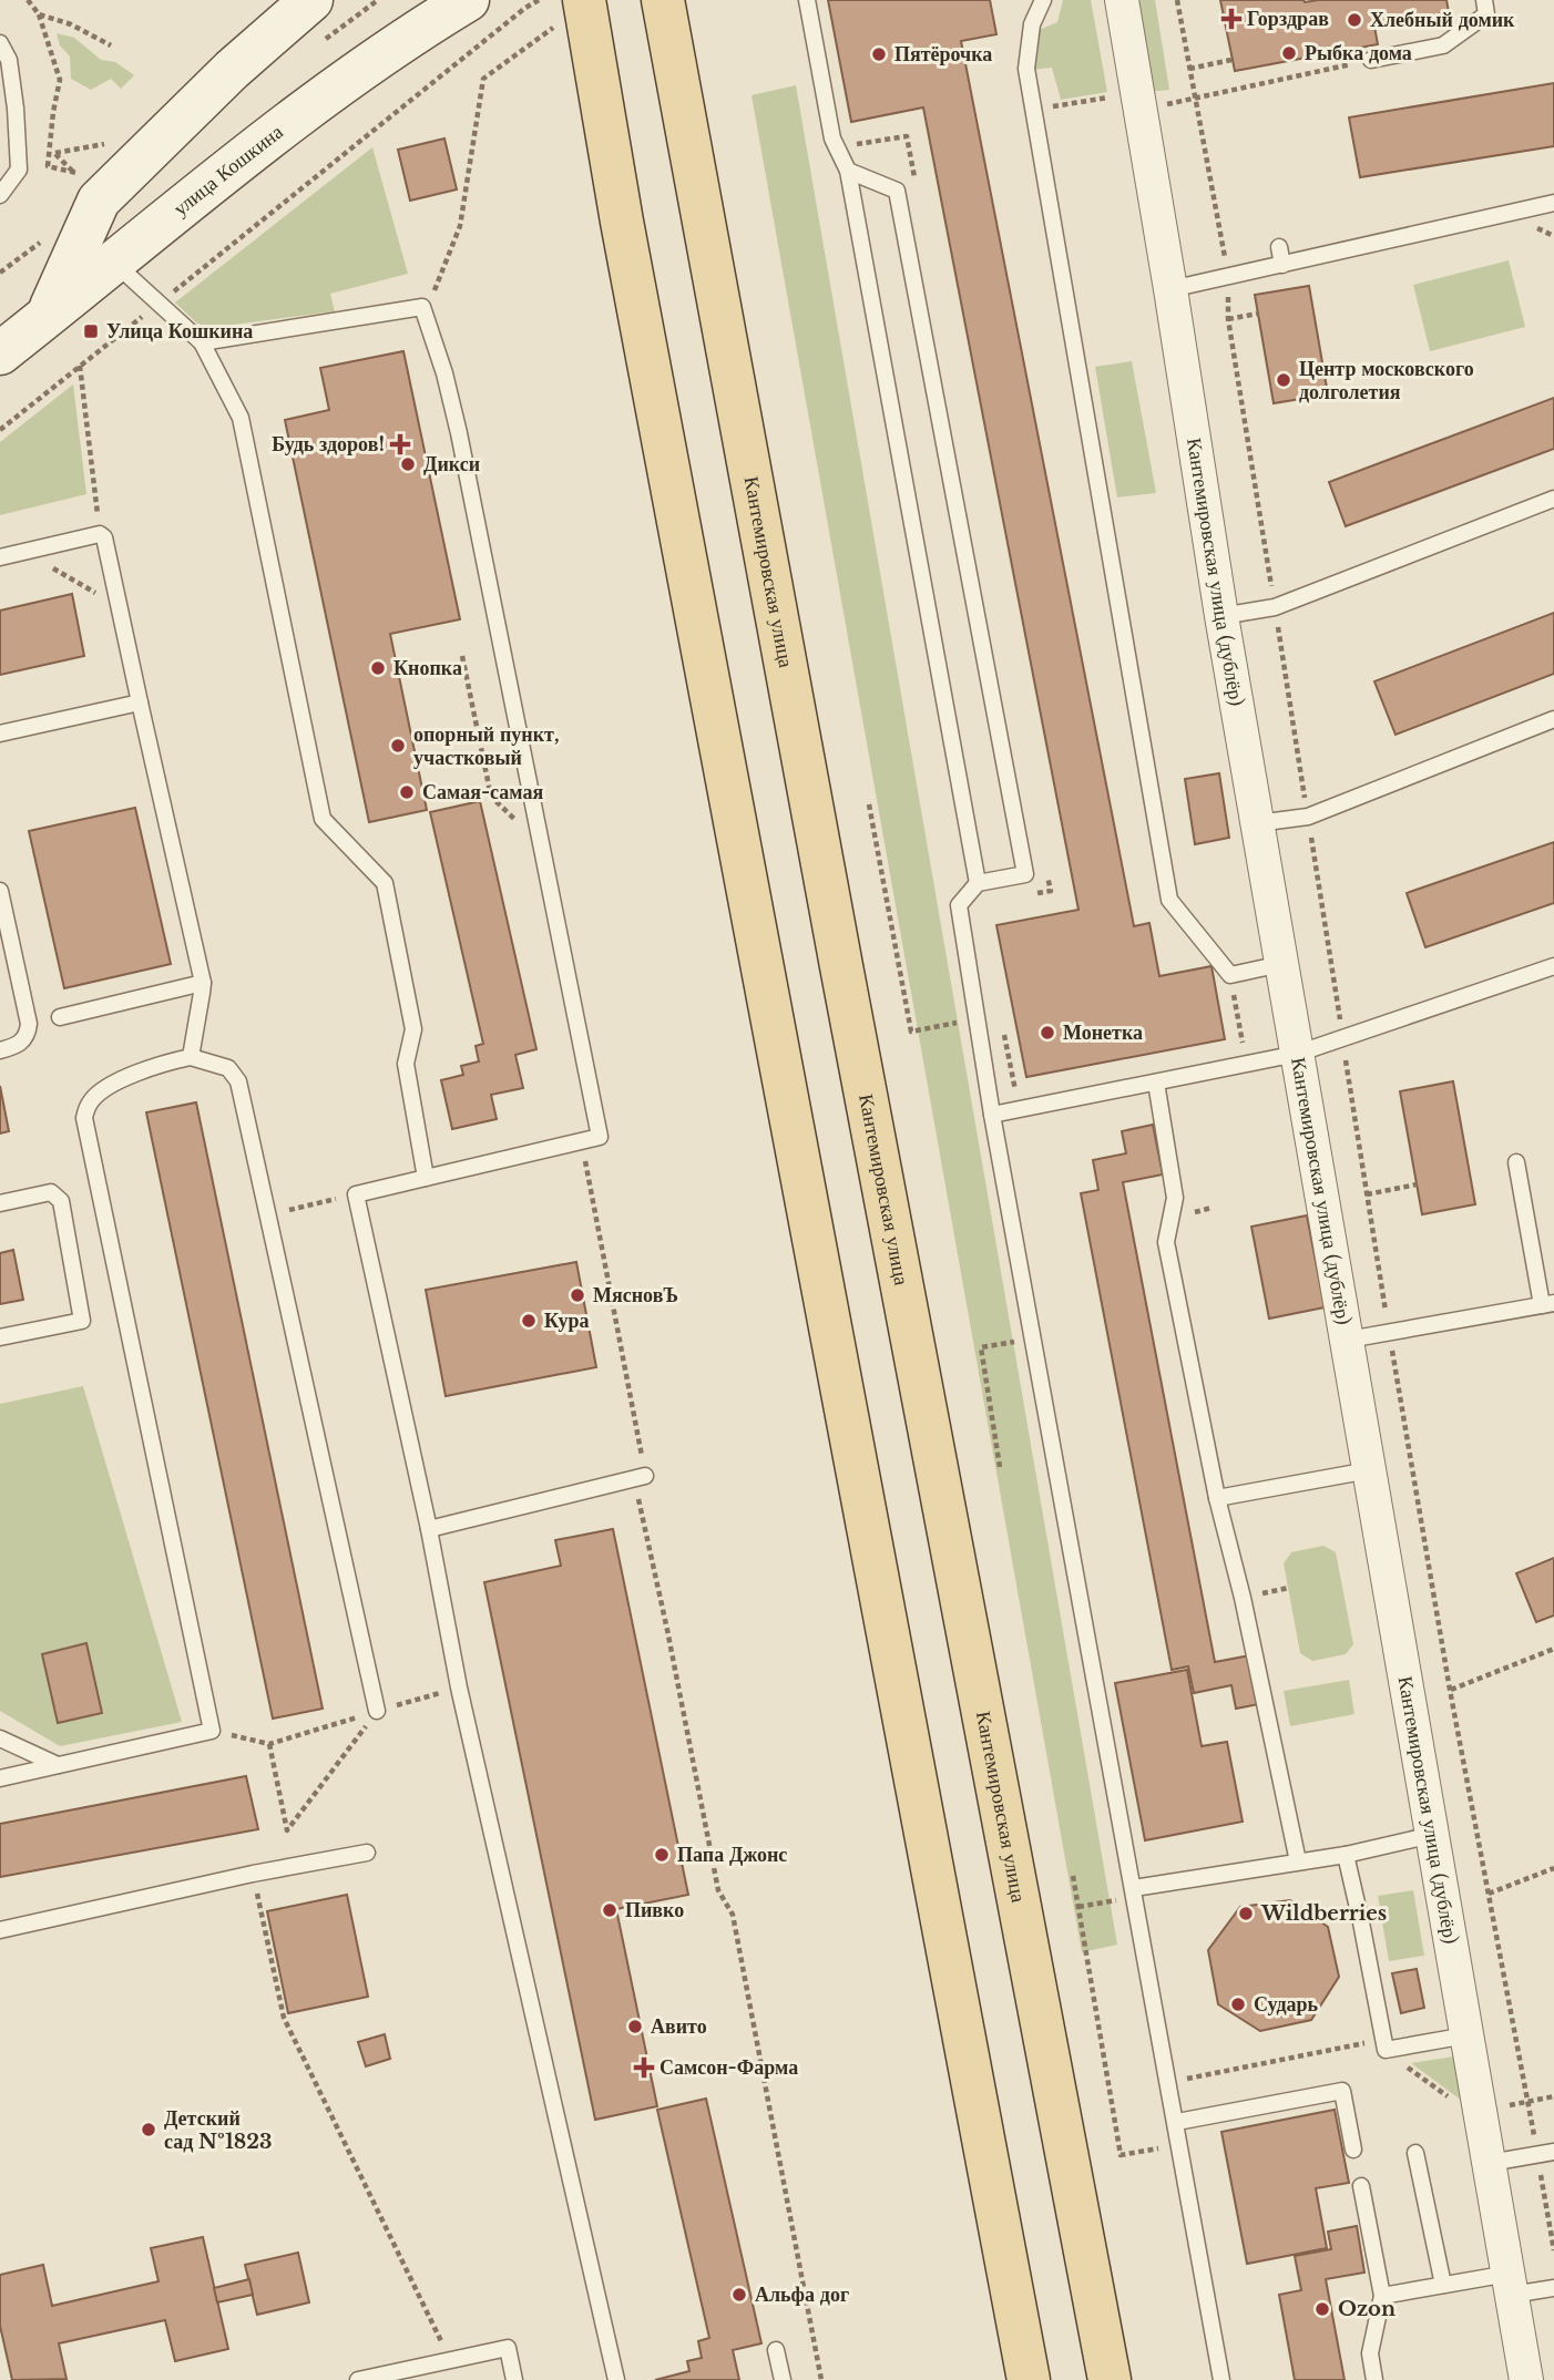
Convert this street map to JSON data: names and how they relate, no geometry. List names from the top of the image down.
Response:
{
  "streets": {
    "main road": ["улица Кошкина", "Кантемировская улица"],
    "street": ["Кантемировская улица (дублёр)"]
  },
  "places": {
    "health": ["Горздрав", "Будь здоров!", "Самсон-Фарма"],
    "other": [
      "Хлебный домик",
      "Рыбка дома",
      "Пятёрочка",
      "Центр московского долголетия",
      "Дикси",
      "Кнопка",
      "опорный пункт, участковый",
      "Самая-самая",
      "Монетка",
      "МясновЪ",
      "Кура",
      "Папа Джонс",
      "Пивко",
      "Wildberries",
      "Сударь",
      "Авито",
      "Детский сад №1823",
      "Альфа дог",
      "Ozon"
    ],
    "transit": ["Улица Кошкина"]
  }
}
